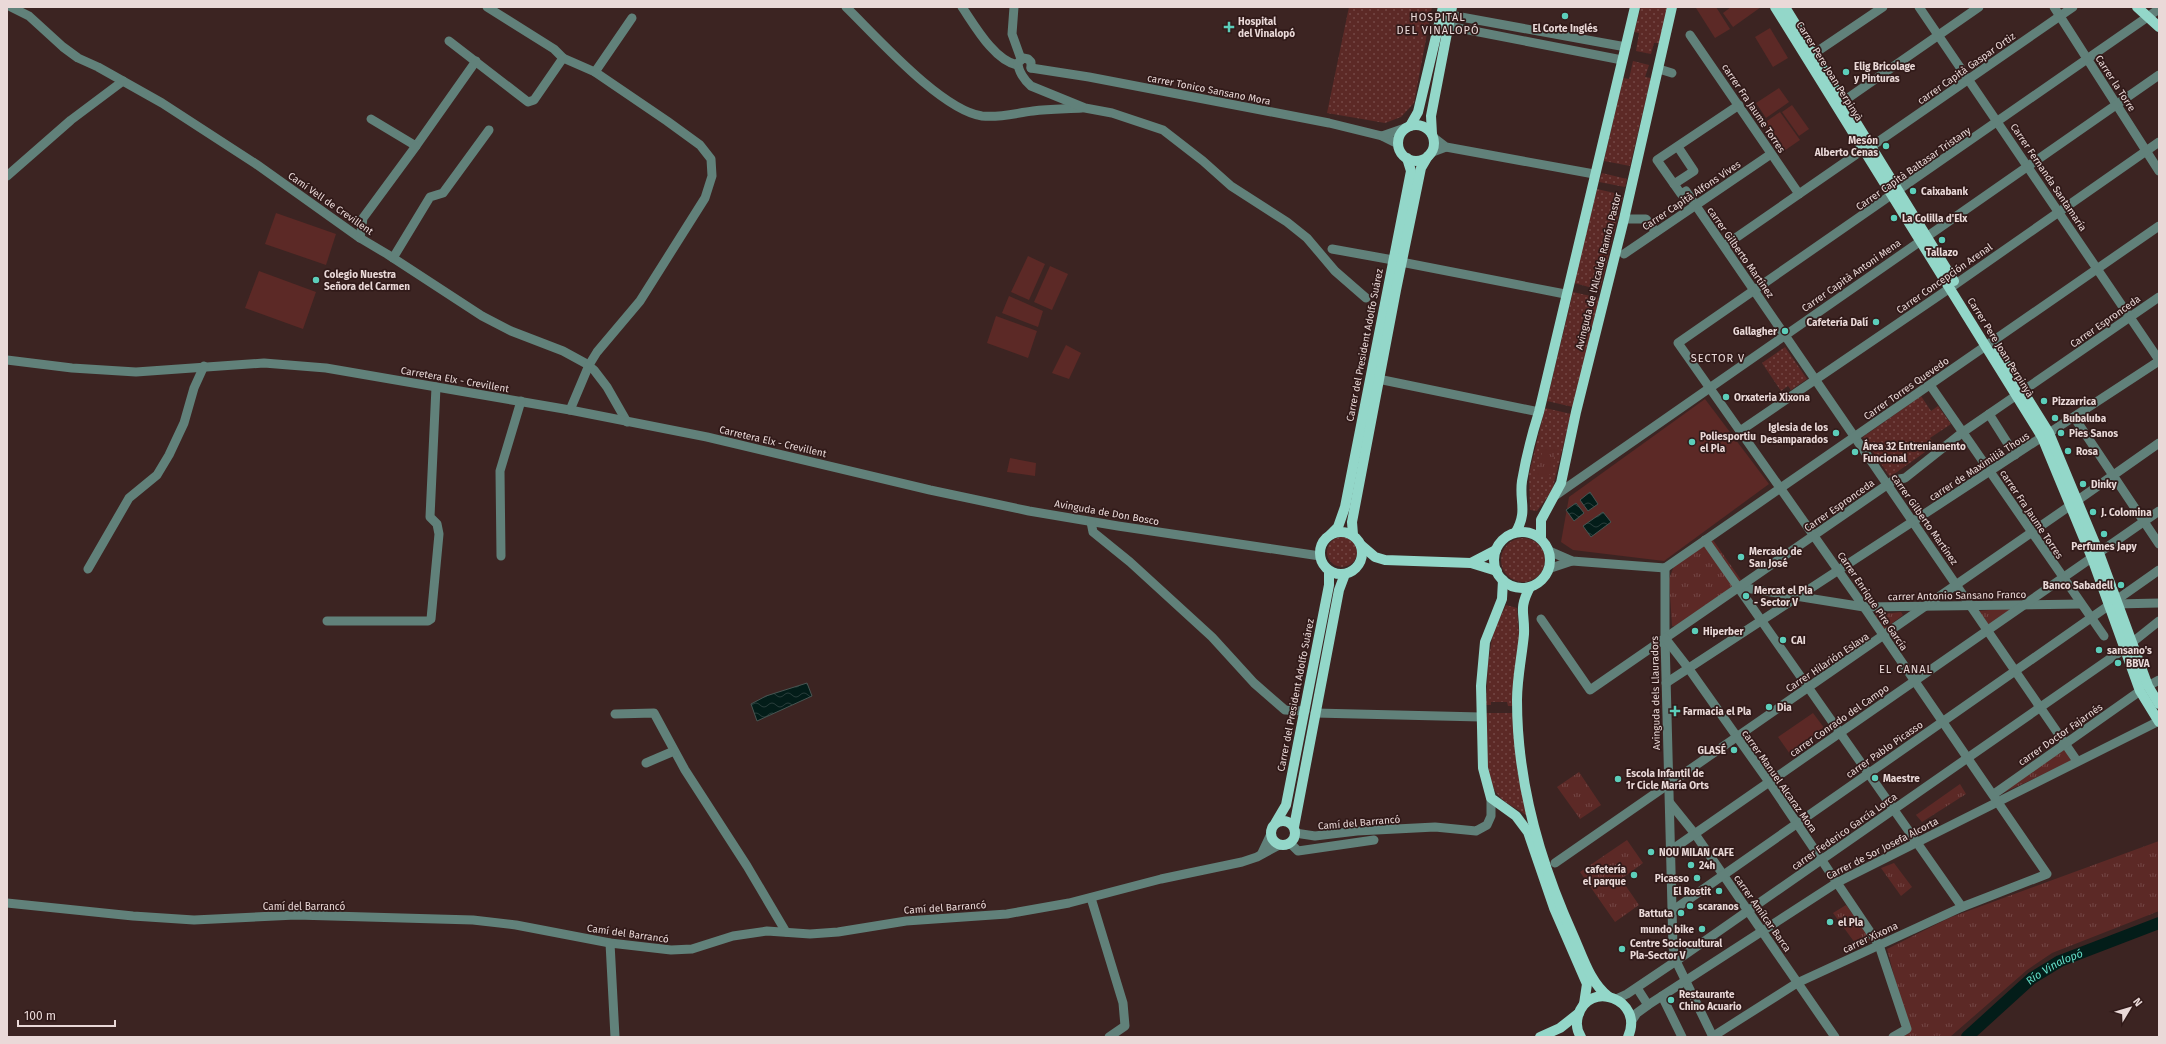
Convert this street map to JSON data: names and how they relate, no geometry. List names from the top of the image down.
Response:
{
  "streets": {
    "main road": ["Carrer Pere Joan Perpinyà", "Avinguda de l'Alcalde Ramón Pastor", "Carrer del President Adolfo Suárez"],
    "street": [
      "carrer Capità Gaspar Ortiz",
      "Carrer la Torre",
      "carrer Tonico Sansano Mora",
      "carrer Fra Jaume Torres",
      "Carrer Capità Baltasar Tristany",
      "Carrer Fernanda Santamaría",
      "Carrer Capità Alfons Vives",
      "Camí Vell de Crevillent",
      "carrer Gilberto Martínez",
      "Carrer Capità Antoni Mena",
      "Carrer Concepción Arenal",
      "Carrer Espronceda",
      "Carretera Elx - Crevillent",
      "Carrer Torres Quevedo",
      "carrer de Maximilià Thous",
      "Avinguda de Don Bosco",
      "carrer Antonio Sansano Franco",
      "Carrer Enrique Pire García",
      "Carrer Hilarión Eslava",
      "Avinguda dels Llauradors",
      "carrer Conrado del Campo",
      "carrer Doctor Fajarnés",
      "carrer Pablo Picasso",
      "carrer Manuel Alcaraz Mora",
      "Camí del Barrancó",
      "carrer Federico García Lorca",
      "Carrer de Sor Josefa Alcorta",
      "carrer Amílcar Barca",
      "carrer Xixona"
    ]
  },
  "crossings": [
    ["carrer Capità Gaspar Ortiz", "Carrer Pere Joan Perpinyà"],
    ["carrer Capità Gaspar Ortiz", "Carrer la Torre"],
    ["carrer Capità Gaspar Ortiz", "carrer Fra Jaume Torres"],
    ["carrer Capità Gaspar Ortiz", "Carrer Fernanda Santamaría"],
    ["carrer Capità Gaspar Ortiz", "carrer Gilberto Martínez"],
    ["Carrer Pere Joan Perpinyà", "Carrer Capità Baltasar Tristany"],
    ["Carrer Pere Joan Perpinyà", "Carrer Capità Antoni Mena"],
    ["Carrer Pere Joan Perpinyà", "Carrer Concepción Arenal"],
    ["Carrer Pere Joan Perpinyà", "Carrer Espronceda"],
    ["Carrer Pere Joan Perpinyà", "Carrer Torres Quevedo"],
    ["Carrer Pere Joan Perpinyà", "carrer de Maximilià Thous"],
    ["Carrer Pere Joan Perpinyà", "Carrer Hilarión Eslava"],
    ["Carrer Pere Joan Perpinyà", "carrer Conrado del Campo"],
    ["Carrer Pere Joan Perpinyà", "carrer Doctor Fajarnés"],
    ["Carrer Pere Joan Perpinyà", "carrer Pablo Picasso"],
    ["Carrer Pere Joan Perpinyà", "carrer Federico García Lorca"],
    ["Carrer Pere Joan Perpinyà", "Carrer de Sor Josefa Alcorta"],
    ["Carrer la Torre", "Carrer Capità Baltasar Tristany"],
    ["Carrer la Torre", "Carrer Capità Antoni Mena"],
    ["Carrer la Torre", "Carrer Concepción Arenal"],
    ["carrer Tonico Sansano Mora", "Carrer del President Adolfo Suárez"],
    ["carrer Fra Jaume Torres", "Carrer Capità Alfons Vives"],
    ["carrer Fra Jaume Torres", "Carrer Espronceda"],
    ["carrer Fra Jaume Torres", "Carrer Torres Quevedo"],
    ["carrer Fra Jaume Torres", "carrer de Maximilià Thous"],
    ["carrer Fra Jaume Torres", "carrer Antonio Sansano Franco"],
    ["carrer Fra Jaume Torres", "Carrer Hilarión Eslava"],
    ["carrer Fra Jaume Torres", "carrer Conrado del Campo"],
    ["carrer Fra Jaume Torres", "carrer Pablo Picasso"],
    ["Carrer Capità Baltasar Tristany", "Carrer Fernanda Santamaría"],
    ["Carrer Capità Baltasar Tristany", "carrer Gilberto Martínez"],
    ["Carrer Capità Baltasar Tristany", "Carrer Enrique Pire García"],
    ["Carrer Fernanda Santamaría", "Carrer Capità Antoni Mena"],
    ["Carrer Fernanda Santamaría", "Carrer Concepción Arenal"],
    ["Carrer Fernanda Santamaría", "Carrer Espronceda"],
    ["Carrer Fernanda Santamaría", "Carrer Torres Quevedo"],
    ["Carrer Fernanda Santamaría", "carrer de Maximilià Thous"],
    ["Carrer Capità Alfons Vives", "carrer Gilberto Martínez"],
    ["Camí Vell de Crevillent", "Carretera Elx - Crevillent"],
    ["carrer Gilberto Martínez", "Carrer Capità Antoni Mena"],
    ["carrer Gilberto Martínez", "Carrer Concepción Arenal"],
    ["carrer Gilberto Martínez", "Carrer Espronceda"],
    ["carrer Gilberto Martínez", "Carrer Torres Quevedo"],
    ["carrer Gilberto Martínez", "carrer de Maximilià Thous"],
    ["carrer Gilberto Martínez", "carrer Antonio Sansano Franco"],
    ["carrer Gilberto Martínez", "Carrer Hilarión Eslava"],
    ["carrer Gilberto Martínez", "carrer Conrado del Campo"],
    ["carrer Gilberto Martínez", "carrer Doctor Fajarnés"],
    ["carrer Gilberto Martínez", "carrer Pablo Picasso"],
    ["carrer Gilberto Martínez", "carrer Federico García Lorca"],
    ["carrer Gilberto Martínez", "Carrer de Sor Josefa Alcorta"],
    ["Avinguda de l'Alcalde Ramón Pastor", "Carrer Capità Antoni Mena"],
    ["Carrer Capità Antoni Mena", "Carrer Enrique Pire García"],
    ["Carrer Concepción Arenal", "Carrer Enrique Pire García"],
    ["Carrer Espronceda", "carrer Antonio Sansano Franco"],
    ["Carrer Espronceda", "Carrer Enrique Pire García"],
    ["Carrer Espronceda", "Avinguda dels Llauradors"],
    ["Carrer Espronceda", "carrer Manuel Alcaraz Mora"],
    ["Carrer del President Adolfo Suárez", "Avinguda de Don Bosco"],
    ["Carrer del President Adolfo Suárez", "Camí del Barrancó"],
    ["Carretera Elx - Crevillent", "Avinguda de Don Bosco"],
    ["Carrer Torres Quevedo", "Carrer Enrique Pire García"],
    ["Carrer Torres Quevedo", "Avinguda dels Llauradors"],
    ["carrer de Maximilià Thous", "carrer Antonio Sansano Franco"],
    ["carrer de Maximilià Thous", "Carrer Enrique Pire García"],
    ["carrer de Maximilià Thous", "Avinguda dels Llauradors"],
    ["carrer de Maximilià Thous", "carrer Manuel Alcaraz Mora"],
    ["carrer Antonio Sansano Franco", "Carrer Enrique Pire García"],
    ["carrer Antonio Sansano Franco", "Carrer Hilarión Eslava"],
    ["carrer Antonio Sansano Franco", "carrer Conrado del Campo"],
    ["Carrer Enrique Pire García", "Carrer Hilarión Eslava"],
    ["Carrer Enrique Pire García", "carrer Conrado del Campo"],
    ["Carrer Enrique Pire García", "carrer Doctor Fajarnés"],
    ["Carrer Enrique Pire García", "carrer Pablo Picasso"],
    ["Carrer Enrique Pire García", "carrer Federico García Lorca"],
    ["Carrer Enrique Pire García", "Carrer de Sor Josefa Alcorta"],
    ["Carrer Enrique Pire García", "carrer Xixona"],
    ["Carrer Hilarión Eslava", "Avinguda dels Llauradors"],
    ["Carrer Hilarión Eslava", "carrer Manuel Alcaraz Mora"],
    ["Avinguda dels Llauradors", "carrer Conrado del Campo"],
    ["Avinguda dels Llauradors", "carrer Pablo Picasso"],
    ["Avinguda dels Llauradors", "carrer Manuel Alcaraz Mora"],
    ["Avinguda dels Llauradors", "carrer Federico García Lorca"],
    ["Avinguda dels Llauradors", "Carrer de Sor Josefa Alcorta"],
    ["Avinguda dels Llauradors", "carrer Amílcar Barca"],
    ["Avinguda dels Llauradors", "carrer Xixona"],
    ["carrer Conrado del Campo", "carrer Manuel Alcaraz Mora"],
    ["carrer Conrado del Campo", "carrer Amílcar Barca"],
    ["carrer Doctor Fajarnés", "Carrer de Sor Josefa Alcorta"],
    ["carrer Pablo Picasso", "carrer Manuel Alcaraz Mora"],
    ["carrer Pablo Picasso", "carrer Amílcar Barca"],
    ["carrer Manuel Alcaraz Mora", "carrer Federico García Lorca"],
    ["carrer Manuel Alcaraz Mora", "Carrer de Sor Josefa Alcorta"],
    ["carrer Manuel Alcaraz Mora", "carrer Xixona"],
    ["carrer Federico García Lorca", "carrer Amílcar Barca"],
    ["Carrer de Sor Josefa Alcorta", "carrer Amílcar Barca"],
    ["carrer Amílcar Barca", "carrer Xixona"]
  ],
  "districts": ["HOSPITAL DEL VINALOPÓ", "SECTOR V", "EL CANAL"],
  "water": ["Río Vinalopó"],
  "places": {
    "other": [
      "El Corte Inglés",
      "Elig Bricolage y Pinturas",
      "Mesón Alberto Cenas",
      "Caixabank",
      "La Colilla d'Elx",
      "Tallazo",
      "Colegio Nuestra Señora del Carmen",
      "Cafetería Dalí",
      "Gallagher",
      "Orxateria Xixona",
      "Pizzarrica",
      "Bubaluba",
      "Iglesia de los Desamparados",
      "Pies Sanos",
      "Poliesportiu el Pla",
      "Rosa",
      "Área 32 Entreniamento Funcional",
      "Dinky",
      "J. Colomina",
      "Perfumes Japy",
      "Mercado de San José",
      "Banco Sabadell",
      "Mercat el Pla - Sector V",
      "Hiperber",
      "CAI",
      "sansano's",
      "BBVA",
      "Dia",
      "GLASÉ",
      "Maestre",
      "Escola Infantil de 1r Cicle María Orts",
      "NOU MILAN CAFE",
      "24h",
      "cafetería el parque",
      "Picasso",
      "El Rostit",
      "scaranos",
      "Battuta",
      "el Pla",
      "mundo bike",
      "Centre Sociocultural Pla-Sector V",
      "Restaurante Chino Acuario"
    ],
    "health": ["Hospital del Vinalopó", "Farmacia el Pla"]
  },
  "scale_bar": "100 m",
  "north": "top right"
}
